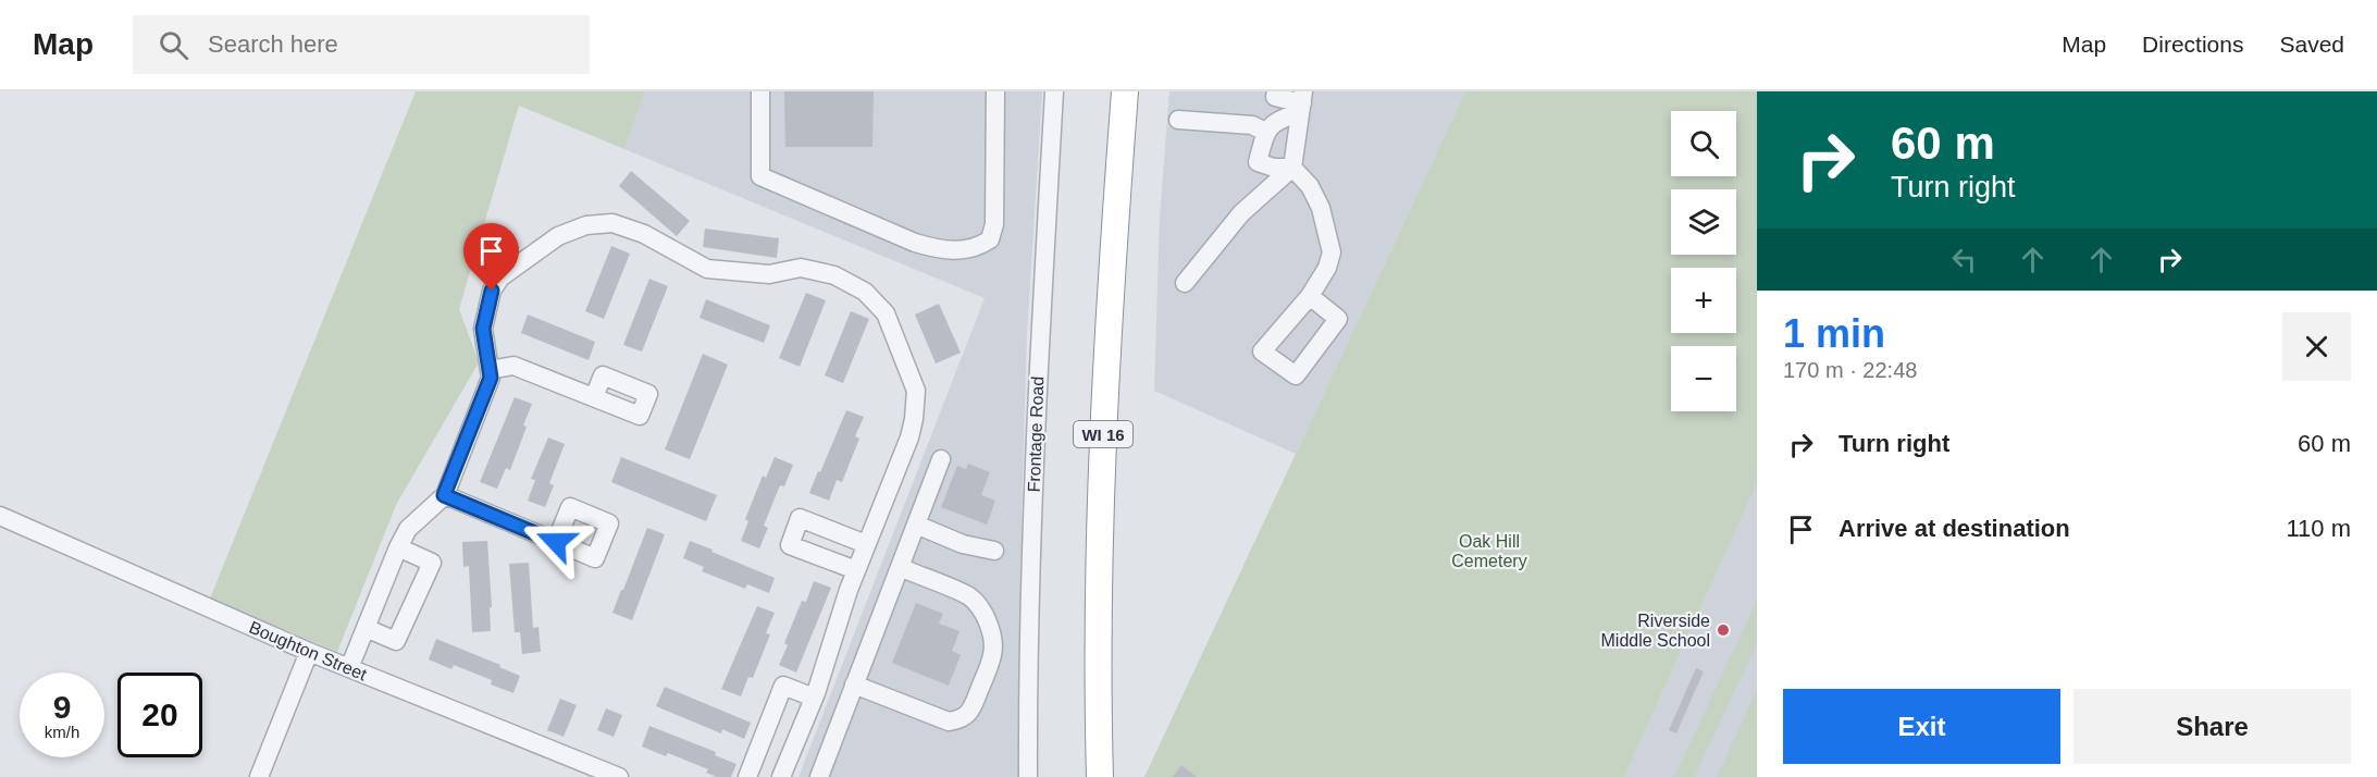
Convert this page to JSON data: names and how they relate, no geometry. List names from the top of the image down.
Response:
{
  "streets": {
    "highway": ["WI 16"],
    "street": ["Frontage Road", "Boughton Street"]
  },
  "parks": ["Oak Hill Cemetery"],
  "places": ["Riverside Middle School"],
  "page": {
    "header": "Map",
    "search": "Search here",
    "nav": ["Map", "Directions", "Saved"],
    "turn": ["60 m", "Turn right"],
    "map_buttons": ["+", "−"],
    "heading": ["1 min", "170 m · 22:48"],
    "list": [
      {
        "name": "Turn right",
        "value": "60 m"
      },
      {
        "name": "Arrive at destination",
        "value": "110 m"
      }
    ],
    "speed": "9 km/h",
    "limit": "20",
    "buttons": ["Exit", "Share"]
  }
}
